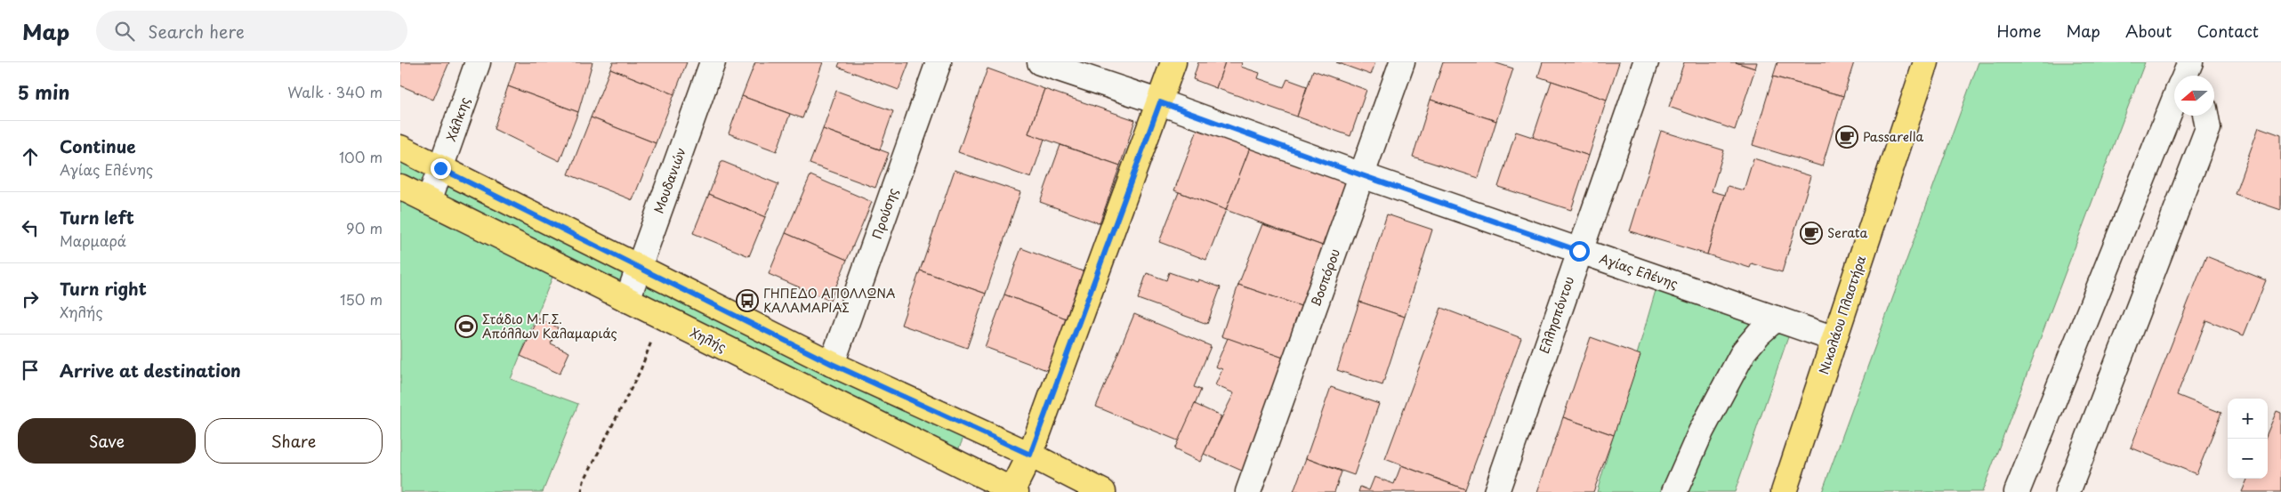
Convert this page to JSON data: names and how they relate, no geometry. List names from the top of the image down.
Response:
{
  "streets": {
    "main road": ["Νικολάου Πλαστήρα", "Χηλής"],
    "street": [
      "Χάλκης",
      "Μουδανιών",
      "Προύσης",
      "Αγίας Ελένης",
      "Βοσπόρου",
      "Ελλησπόντου"
    ]
  },
  "crossings": [
    ["Χάλκης", "Χηλής"],
    ["Μουδανιών", "Χηλής"],
    ["Αγίας Ελένης", "Βοσπόρου"],
    ["Αγίας Ελένης", "Ελλησπόντου"],
    ["Αγίας Ελένης", "Νικολάου Πλαστήρα"]
  ],
  "places": {
    "cafe": ["Passarella", "Serata"],
    "bus stop": ["ΓΗΠΕΔΟ ΑΠΟΛΛΩΝΑ ΚΑΛΑΜΑΡΙΑΣ"],
    "sports": ["Στάδιο Μ.Γ.Σ. Απόλλων Καλαμαριάς"]
  },
  "north": "left",
  "page": {
    "header": "Map",
    "search": "Search here",
    "nav": [
      "Home",
      "Map",
      "About",
      "Contact"
    ],
    "heading": ["5 min", "Walk · 340 m"],
    "list": [
      ["Continue", "Αγίας Ελένης", "100 m"],
      ["Turn left", "Μαρμαρά", "90 m"],
      ["Turn right", "Χηλής", "150 m"],
      "Arrive at destination"
    ],
    "map_buttons": ["+", "−"],
    "buttons": ["Save", "Share"]
  }
}
